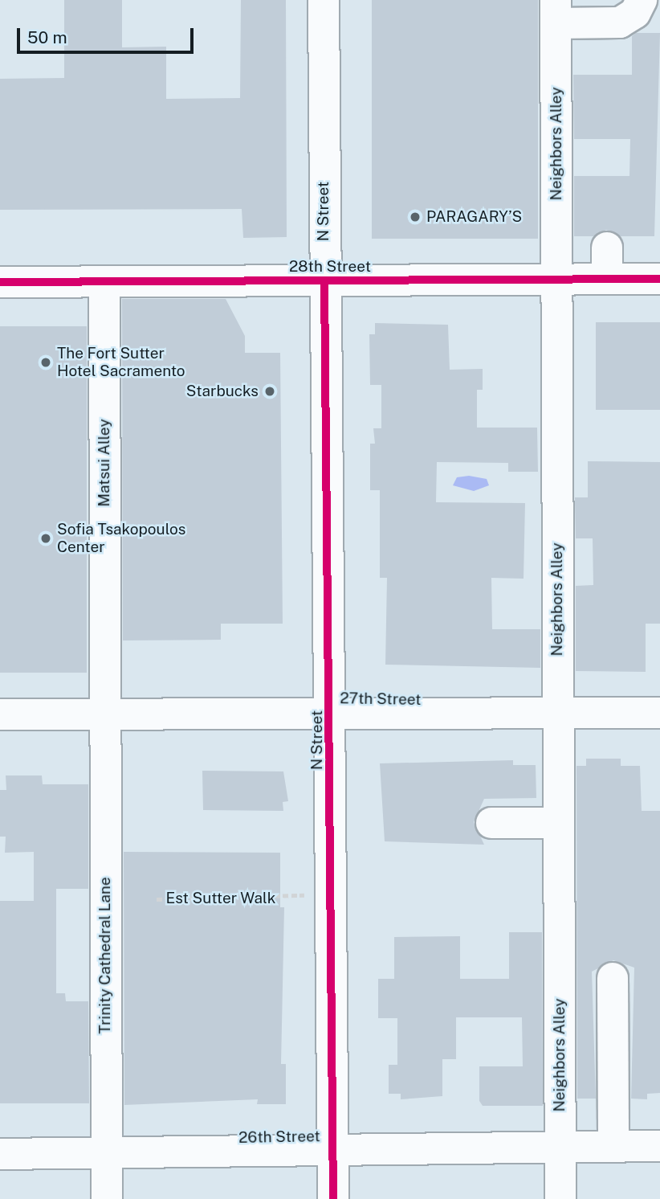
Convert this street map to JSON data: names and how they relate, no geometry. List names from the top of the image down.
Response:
{
  "streets": {
    "street": [
      "Neighbors Alley",
      "N Street",
      "28th Street",
      "Matsui Alley",
      "27th Street",
      "Trinity Cathedral Lane",
      "26th Street"
    ],
    "path": ["Est Sutter Walk"]
  },
  "crossings": [
    ["Neighbors Alley", "28th Street"],
    ["Neighbors Alley", "27th Street"],
    ["Neighbors Alley", "26th Street"],
    ["N Street", "28th Street"],
    ["N Street", "27th Street"],
    ["N Street", "26th Street"],
    ["28th Street", "Matsui Alley"],
    ["Matsui Alley", "27th Street"],
    ["Matsui Alley", "Trinity Cathedral Lane"],
    ["27th Street", "Trinity Cathedral Lane"],
    ["Trinity Cathedral Lane", "26th Street"]
  ],
  "places": [
    "PARAGARY’S",
    "The Fort Sutter Hotel Sacramento",
    "Starbucks",
    "Sofia Tsakopoulos Center"
  ],
  "scale_bar": "50 m"
}
